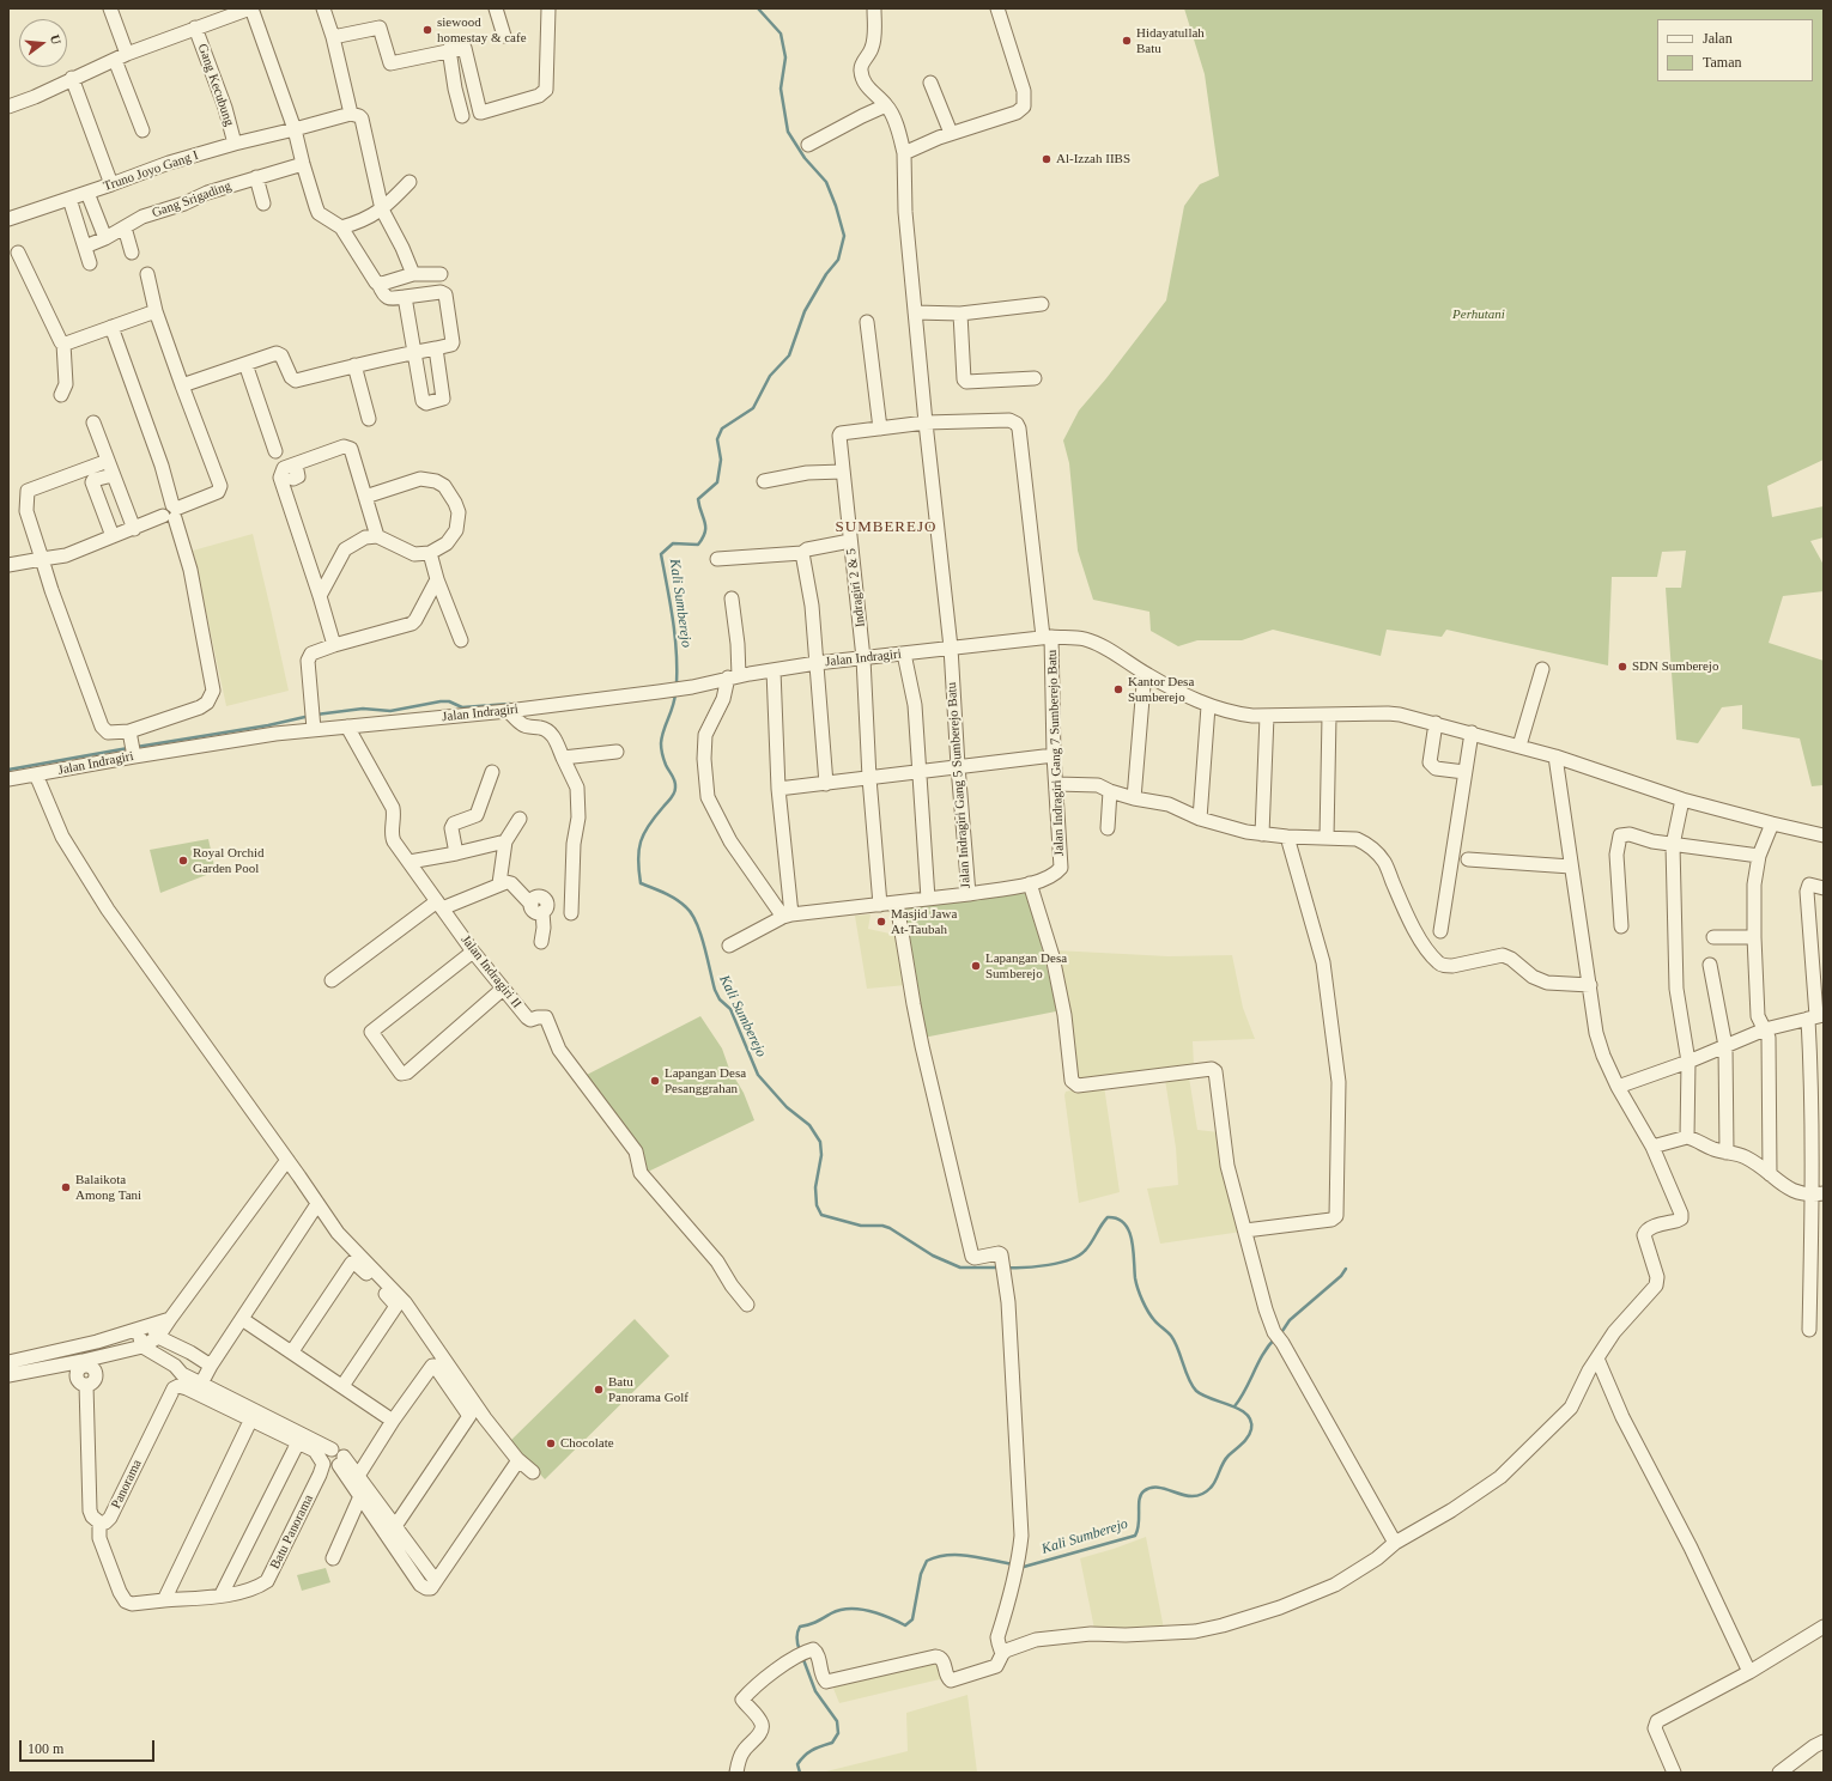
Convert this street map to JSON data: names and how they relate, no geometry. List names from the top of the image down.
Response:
{
  "streets": {
    "street": [
      "Gang Kecubung",
      "Truno Joyo Gang I",
      "Gang Srigading",
      "Indragiri 2 & 5",
      "Jalan Indragiri",
      "Jalan Indragiri Gang 7 Sumberejo Batu",
      "Jalan Indragiri Gang 5 Sumberejo Batu",
      "Jalan Indragiri II",
      "Panorama",
      "Batu Panorama"
    ]
  },
  "crossings": [
    ["Gang Kecubung", "Truno Joyo Gang I"],
    ["Indragiri 2 & 5", "Jalan Indragiri"],
    ["Indragiri 2 & 5", "Jalan Indragiri Gang 7 Sumberejo Batu"],
    ["Indragiri 2 & 5", "Jalan Indragiri Gang 5 Sumberejo Batu"],
    ["Jalan Indragiri", "Jalan Indragiri Gang 7 Sumberejo Batu"],
    ["Jalan Indragiri", "Jalan Indragiri Gang 5 Sumberejo Batu"],
    ["Jalan Indragiri", "Jalan Indragiri II"],
    ["Jalan Indragiri Gang 7 Sumberejo Batu", "Jalan Indragiri Gang 5 Sumberejo Batu"],
    ["Panorama", "Batu Panorama"]
  ],
  "districts": ["SUMBEREJO"],
  "water": ["Kali Sumberejo"],
  "parks": ["Perhutani"],
  "places": [
    "siewood homestay & cafe",
    "Hidayatullah Batu",
    "Al-Izzah IIBS",
    "SDN Sumberejo",
    "Kantor Desa Sumberejo",
    "Royal Orchid Garden Pool",
    "Masjid Jawa At-Taubah",
    "Lapangan Desa Sumberejo",
    "Lapangan Desa Pesanggrahan",
    "Balaikota Among Tani",
    "Batu Panorama Golf",
    "Chocolate"
  ],
  "legend": ["Jalan", "Taman"],
  "scale_bar": "100 m",
  "north": "right"
}
